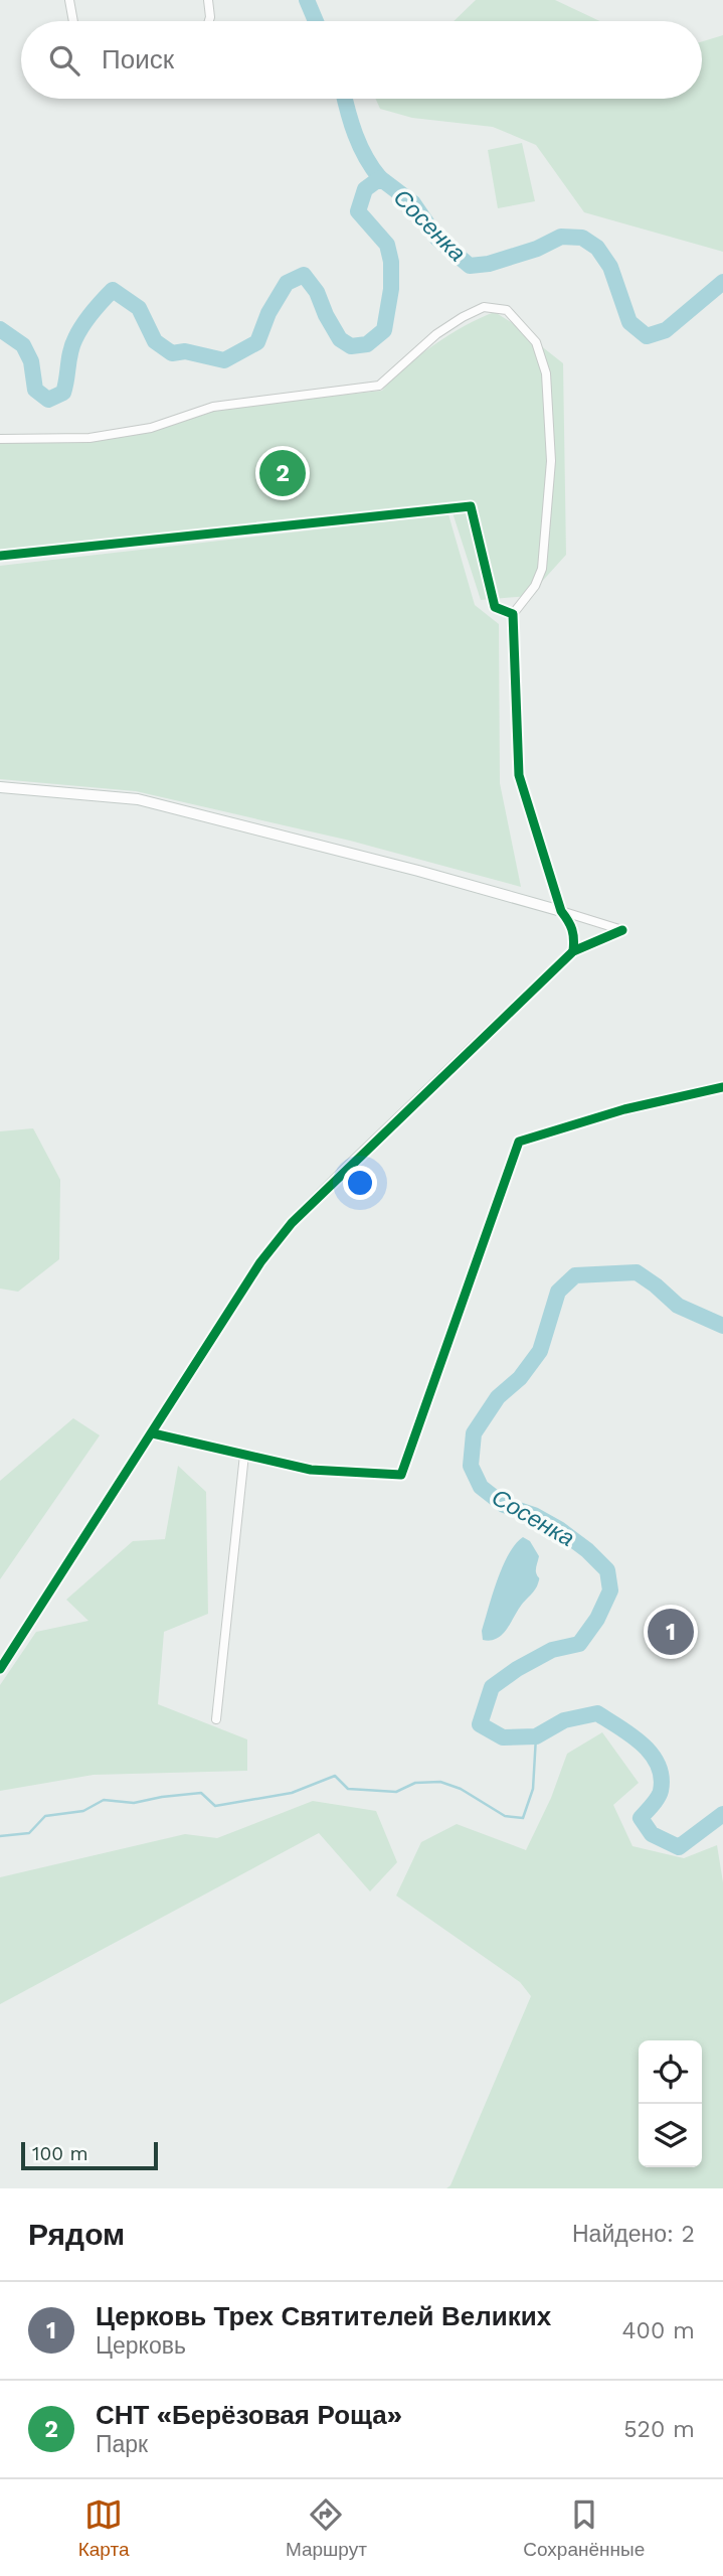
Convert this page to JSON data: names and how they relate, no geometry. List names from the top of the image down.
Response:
{
  "water": ["Сосенка"],
  "scale_bar": "100 m",
  "page": {
    "search": "Поиск",
    "pins": ["2", "1"],
    "scale": "100 m",
    "heading": ["Рядом", "Найдено: 2"],
    "list": [
      {
        "mark": "1",
        "name": "Церковь Трех Святителей Великих",
        "note": "Церковь",
        "value": "400 m"
      },
      {
        "mark": "2",
        "name": "СНТ «Берёзовая Роща»",
        "note": "Парк",
        "value": "520 m"
      }
    ],
    "nav": ["Карта", "Маршрут", "Сохранённые"]
  }
}
